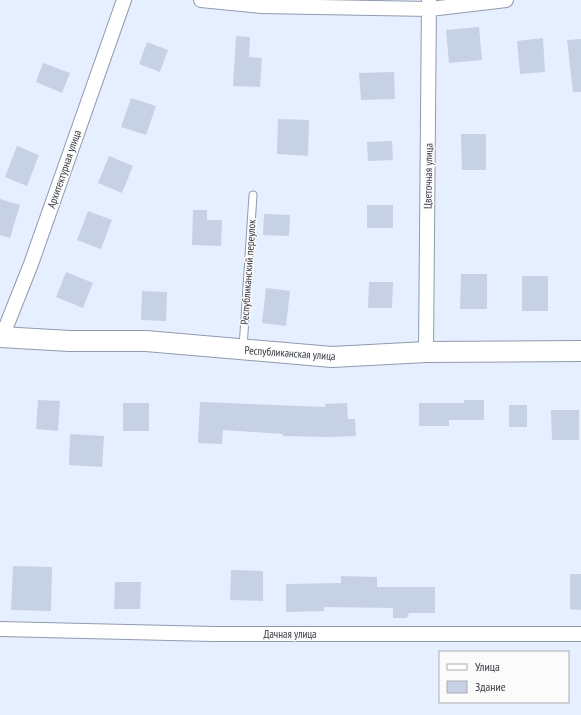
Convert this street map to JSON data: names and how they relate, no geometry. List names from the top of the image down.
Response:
{
  "streets": {
    "street": [
      "Архитектурная улица",
      "Цветочная улица",
      "Республиканская улица",
      "Дачная улица"
    ],
    "lane": ["Республиканский переулок"]
  },
  "crossings": [
    ["Архитектурная улица", "Республиканская улица"],
    ["Цветочная улица", "Республиканская улица"],
    ["Республиканский переулок", "Республиканская улица"]
  ],
  "legend": ["Улица", "Здание"]
}
